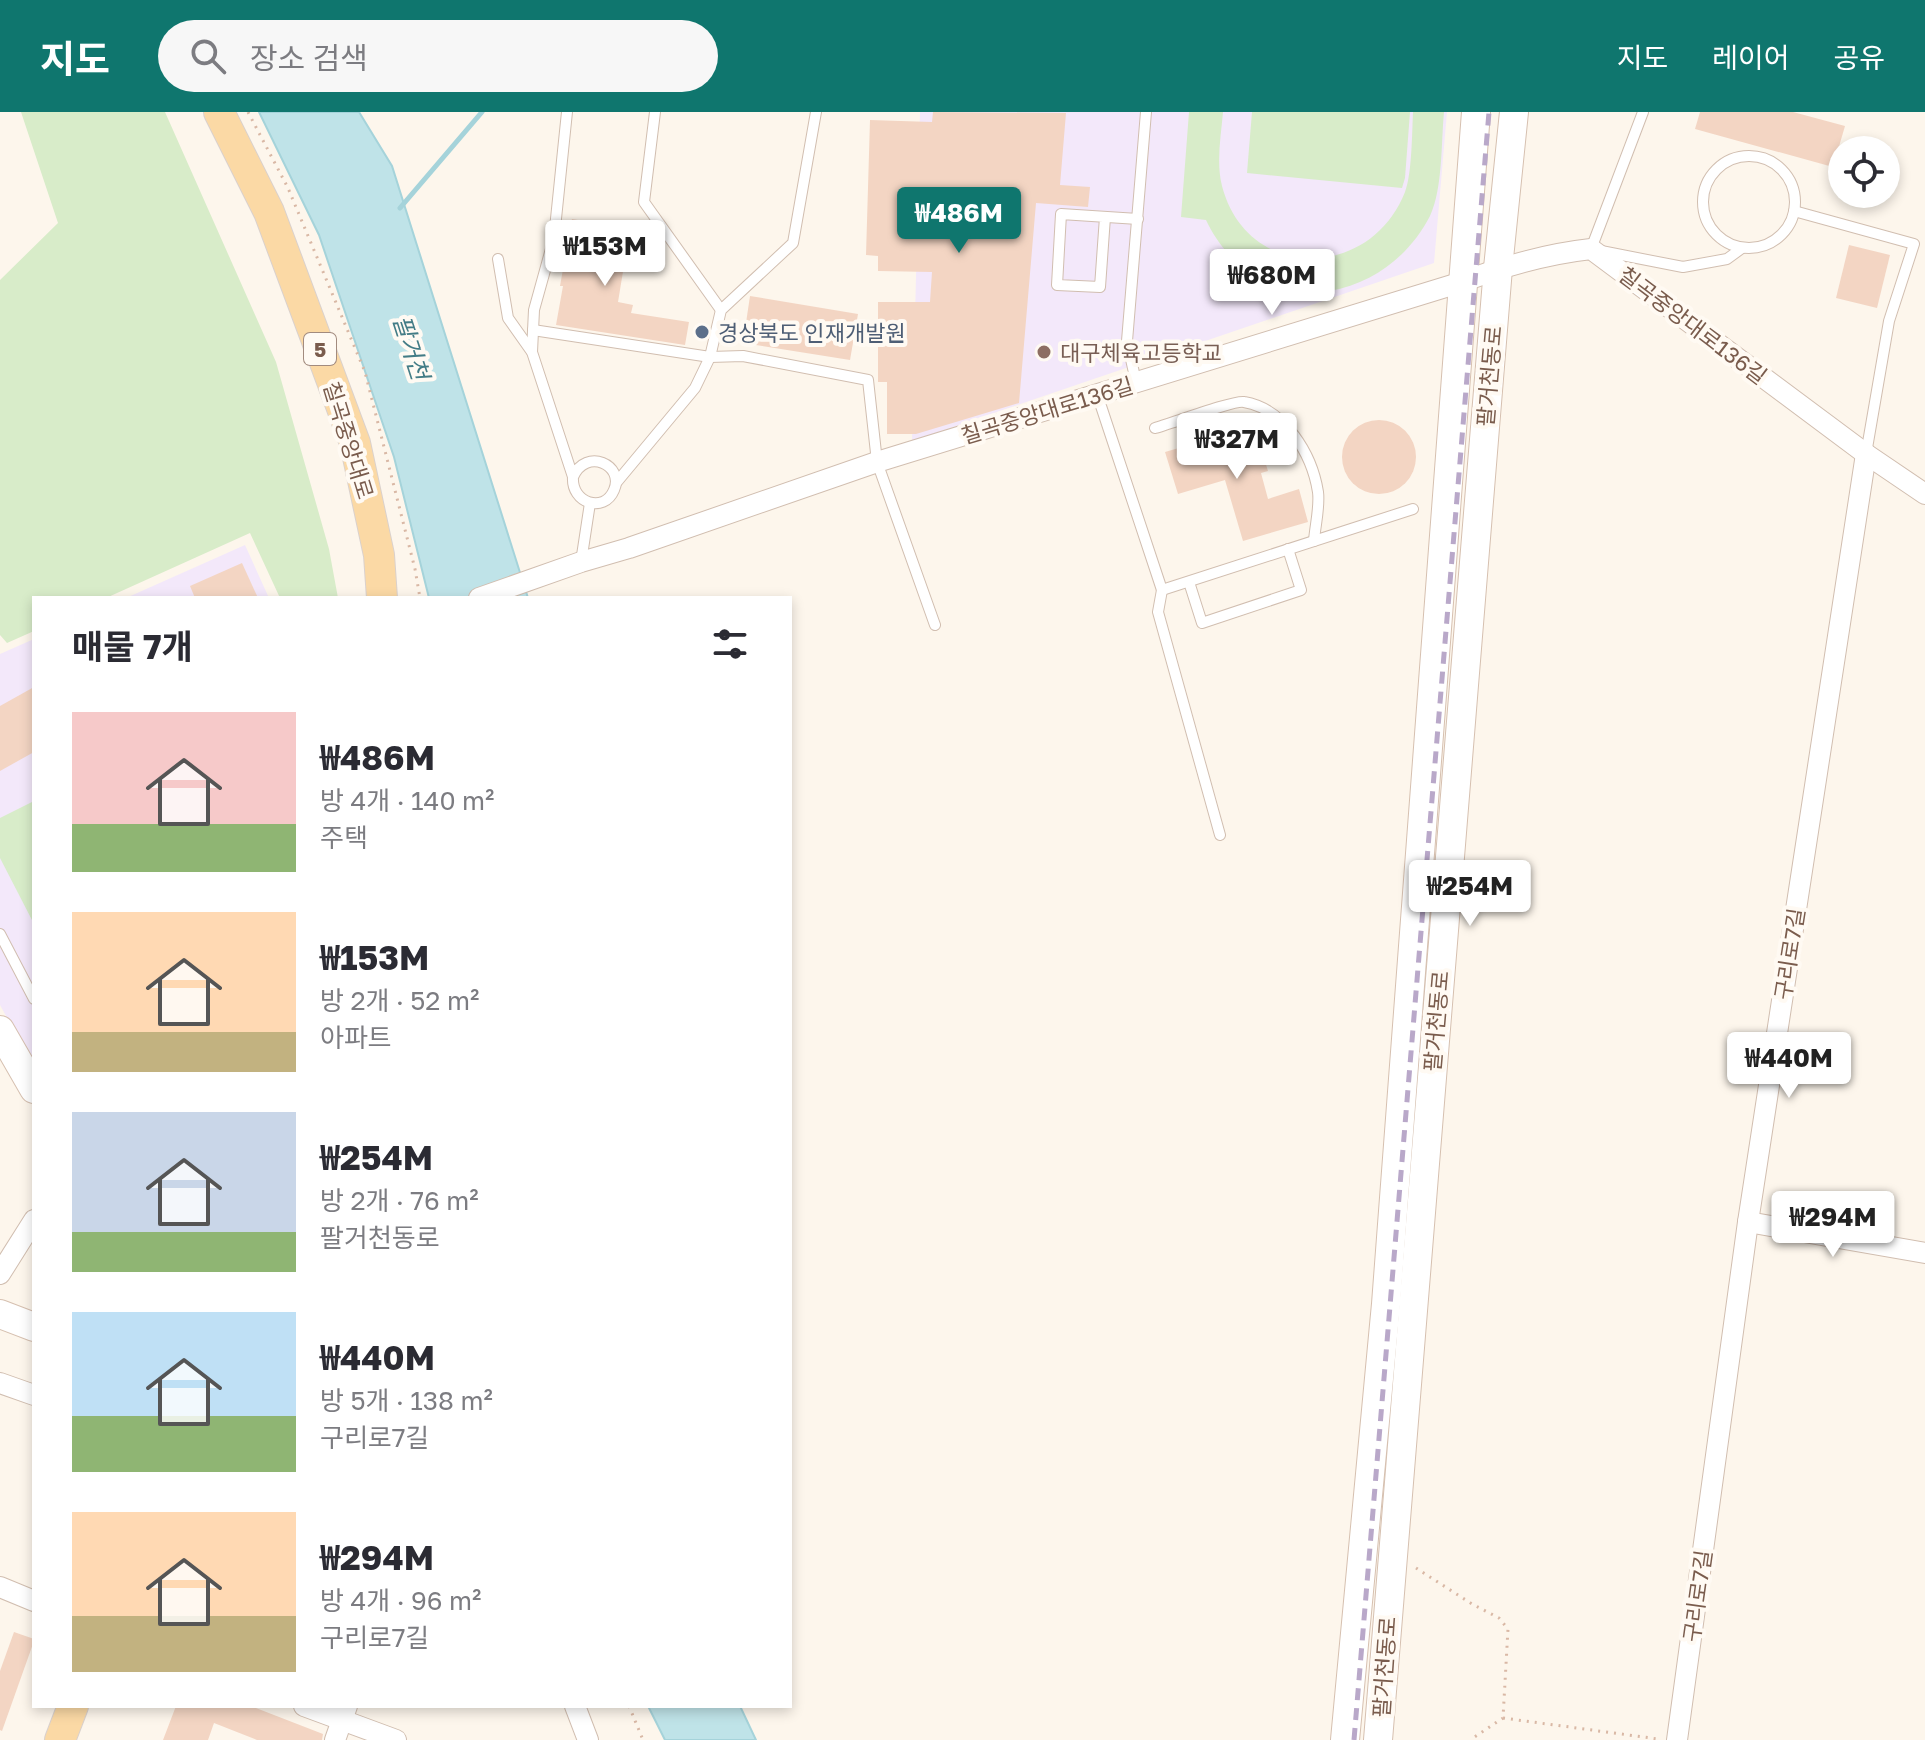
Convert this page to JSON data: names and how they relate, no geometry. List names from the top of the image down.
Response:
{
  "streets": {
    "main road": ["5", "칠곡중앙대로"],
    "street": ["칠곡중앙대로136길", "팔거천동로", "구리로7길"]
  },
  "crossings": [
    ["칠곡중앙대로136길", "팔거천동로"],
    ["칠곡중앙대로136길", "구리로7길"]
  ],
  "water": ["팔거천"],
  "places": ["경상북도 인재개발원", "대구체육고등학교"],
  "page": {
    "header": "지도",
    "search": "장소 검색",
    "nav": ["지도", "레이어", "공유"],
    "price": [
      "₩486M",
      "₩153M",
      "₩680M",
      "₩327M",
      "₩254M",
      "₩440M",
      "₩294M"
    ],
    "heading": "매물 7개",
    "list": [
      {
        "name": "₩486M",
        "note": "방 4개 · 140 m² · 주택"
      },
      {
        "name": "₩153M",
        "note": "방 2개 · 52 m² · 아파트"
      },
      {
        "name": "₩254M",
        "note": "방 2개 · 76 m² · 팔거천동로"
      },
      {
        "name": "₩440M",
        "note": "방 5개 · 138 m² · 구리로7길"
      },
      {
        "name": "₩294M",
        "note": "방 4개 · 96 m² · 구리로7길"
      }
    ]
  }
}
